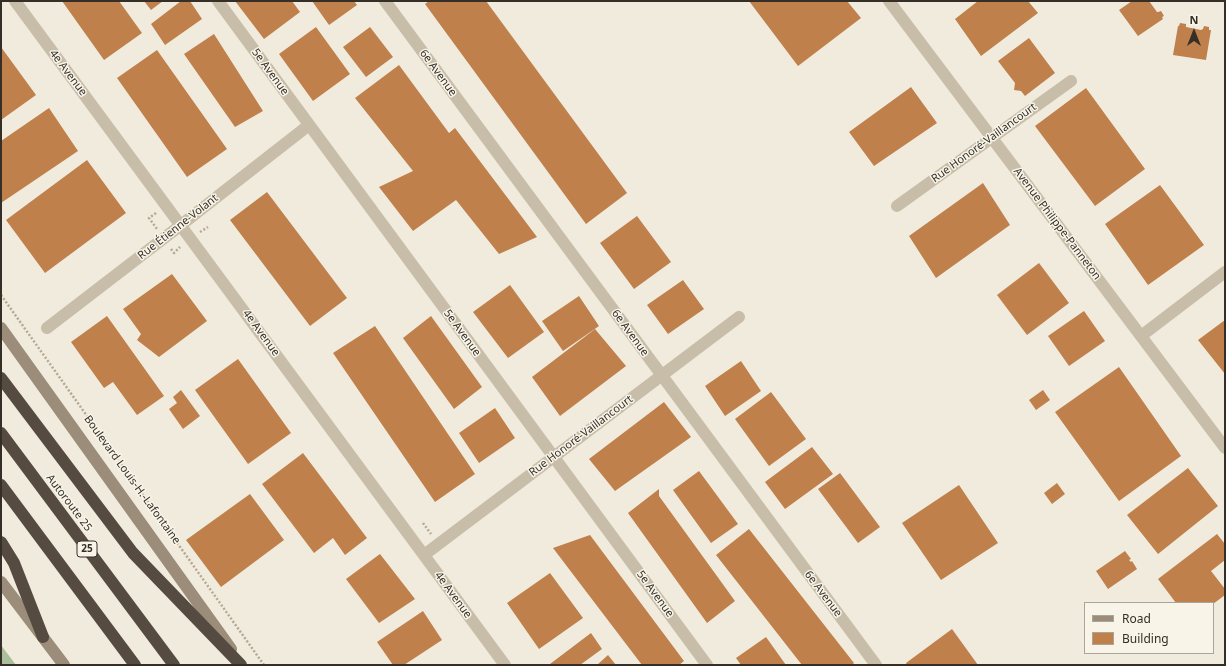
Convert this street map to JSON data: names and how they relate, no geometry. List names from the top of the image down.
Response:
{
  "streets": {
    "highway": ["Autoroute 25", "25"],
    "main road": ["Boulevard Louis-H.-Lafontaine"],
    "street": [
      "5e Avenue",
      "4e Avenue",
      "6e Avenue",
      "Rue Honoré-Vaillancourt",
      "Avenue Philippe-Panneton",
      "Rue Étienne-Volant"
    ]
  },
  "crossings": [
    ["5e Avenue", "Rue Honoré-Vaillancourt"],
    ["5e Avenue", "Rue Étienne-Volant"],
    ["4e Avenue", "Rue Honoré-Vaillancourt"],
    ["4e Avenue", "Rue Étienne-Volant"],
    ["6e Avenue", "Rue Honoré-Vaillancourt"],
    ["Rue Honoré-Vaillancourt", "Avenue Philippe-Panneton"]
  ],
  "legend": ["Road", "Building"],
  "north": "top"
}
